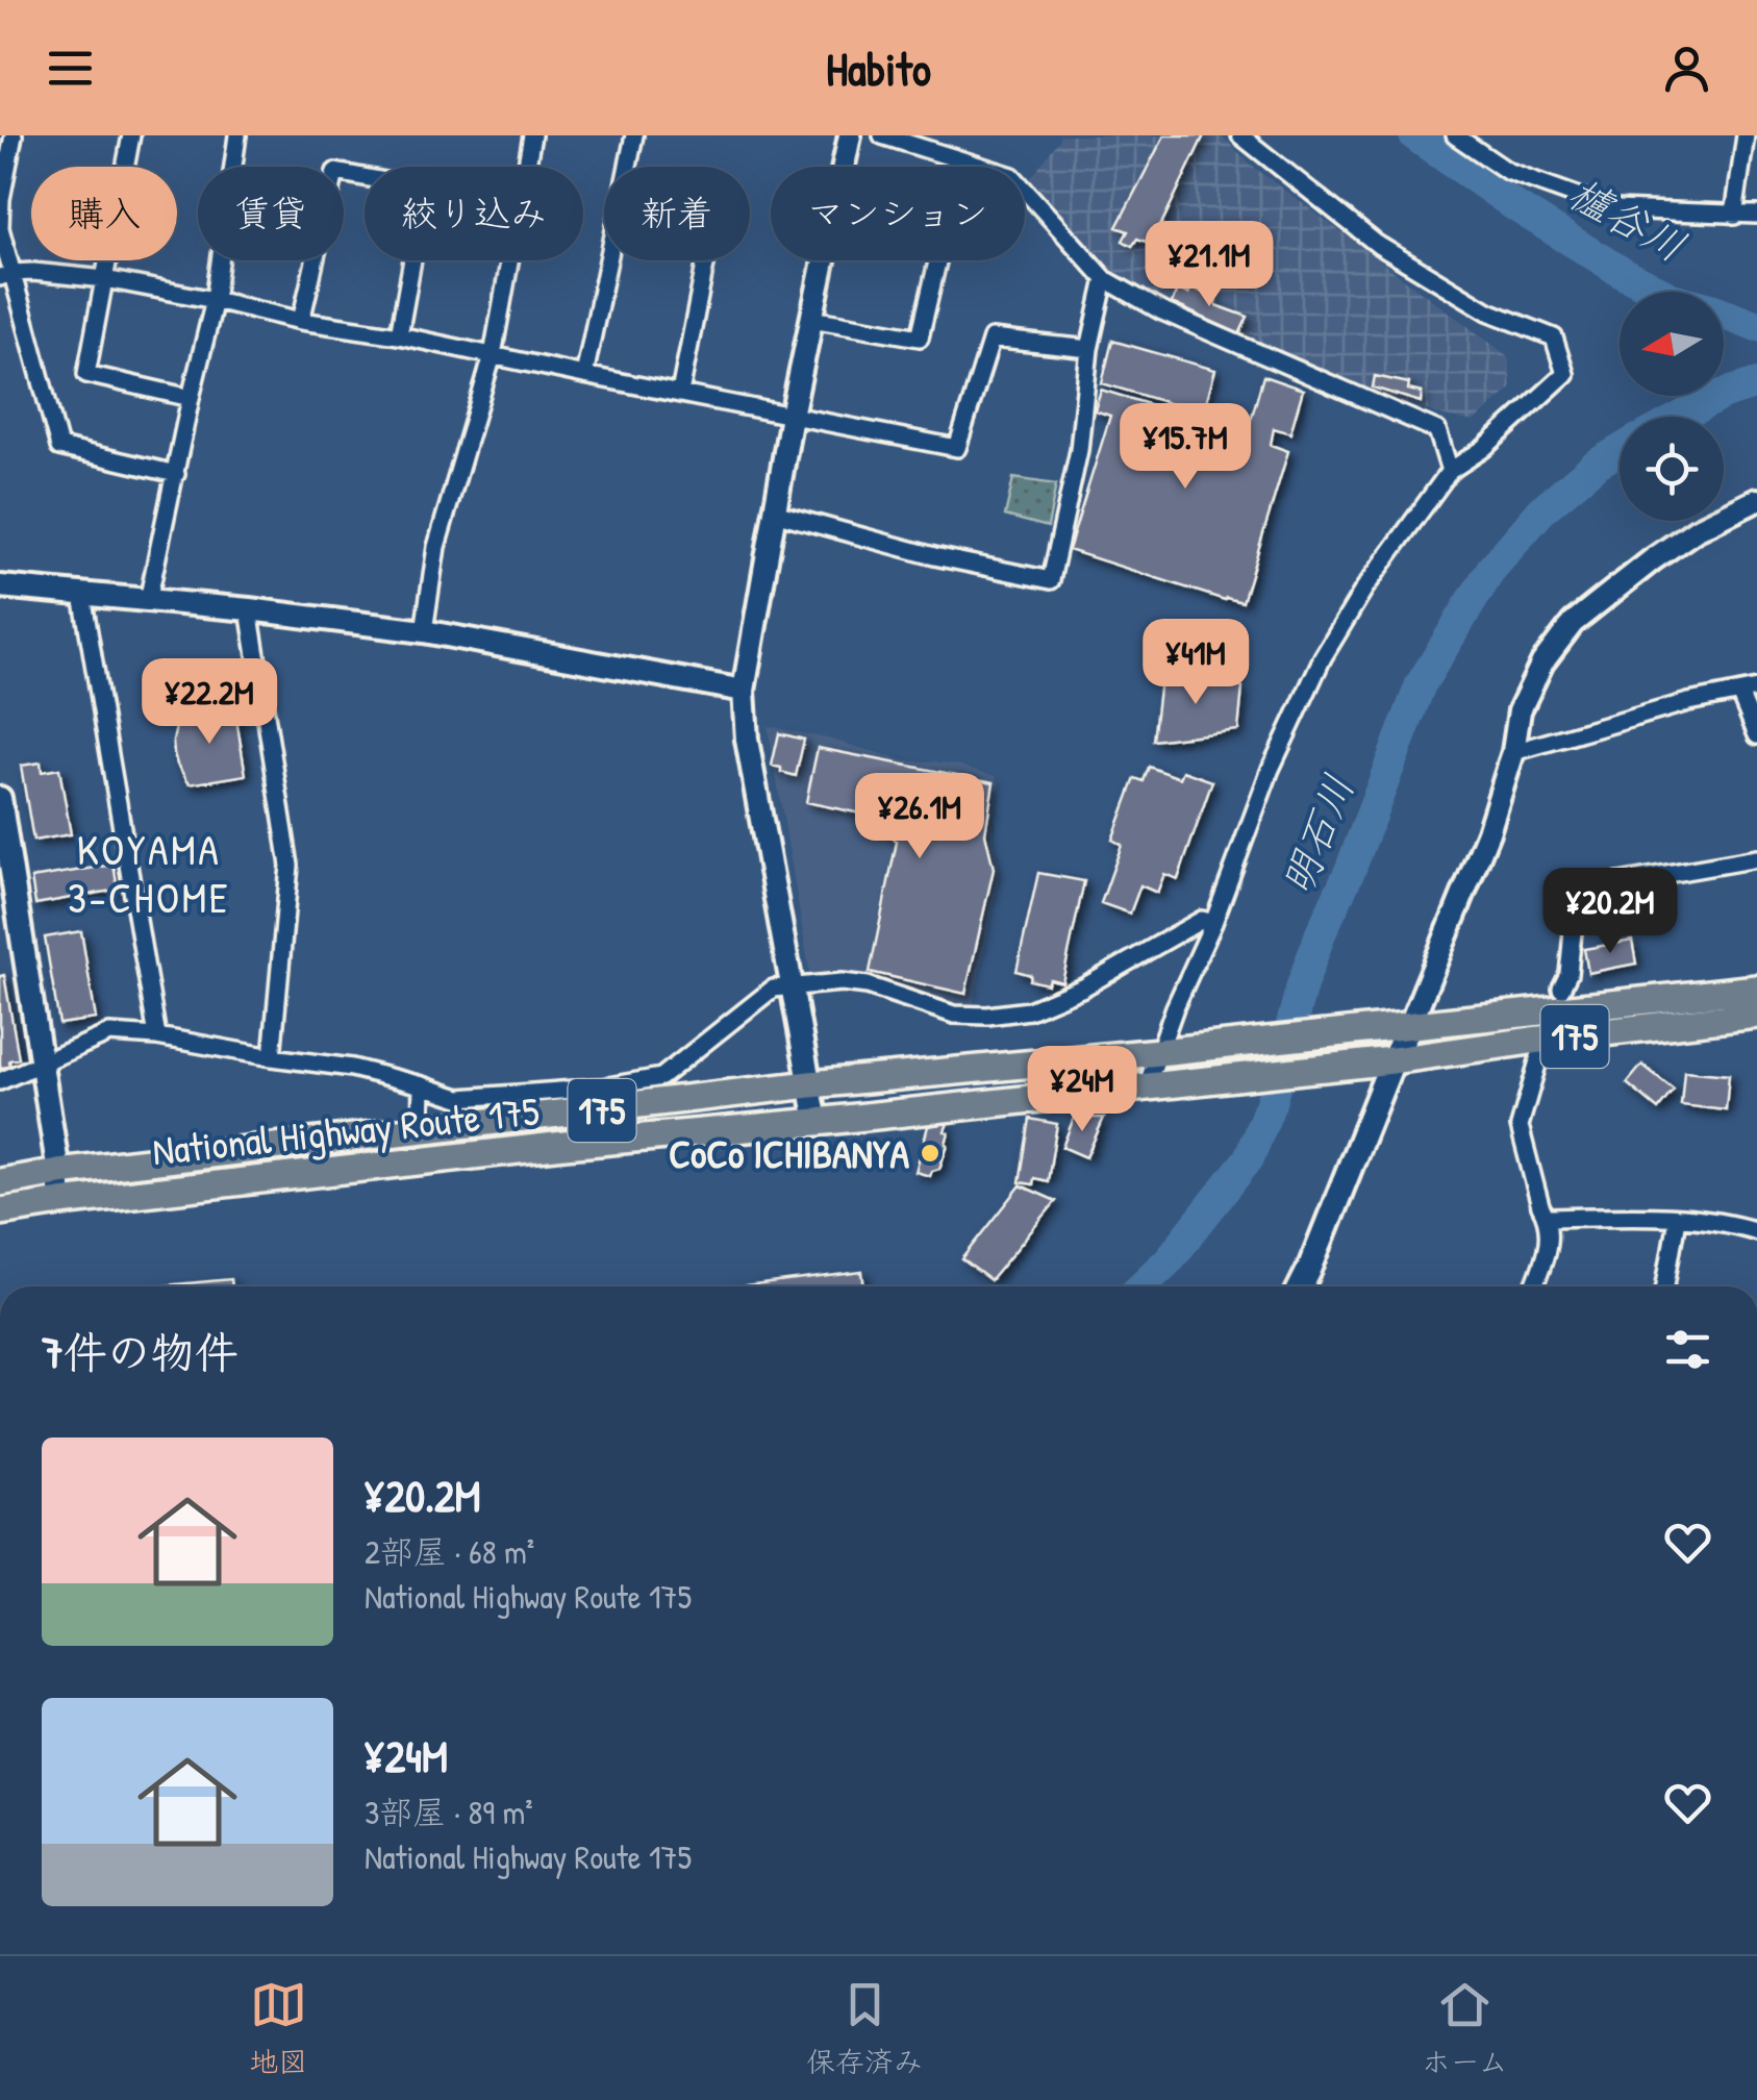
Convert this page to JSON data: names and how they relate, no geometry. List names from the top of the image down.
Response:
{
  "streets": {
    "highway": ["175", "National Highway Route 175"]
  },
  "districts": ["KOYAMA 3-CHOME"],
  "water": ["櫨谷川", "明石川"],
  "places": ["CoCo ICHIBANYA"],
  "north": "left",
  "page": {
    "header": "Habito",
    "chip": [
      "購入",
      "賃貸",
      "絞り込み",
      "新着",
      "マンション"
    ],
    "price": [
      "¥21.1M",
      "¥15.7M",
      "¥41M",
      "¥22.2M",
      "¥26.1M",
      "¥20.2M",
      "¥24M"
    ],
    "heading": "7件の物件",
    "list": [
      {
        "name": "¥20.2M",
        "note": "2部屋 · 68 m² · National Highway Route 175"
      },
      {
        "name": "¥24M",
        "note": "3部屋 · 89 m² · National Highway Route 175"
      }
    ],
    "tabs": ["地図", "保存済み", "ホーム"]
  }
}
